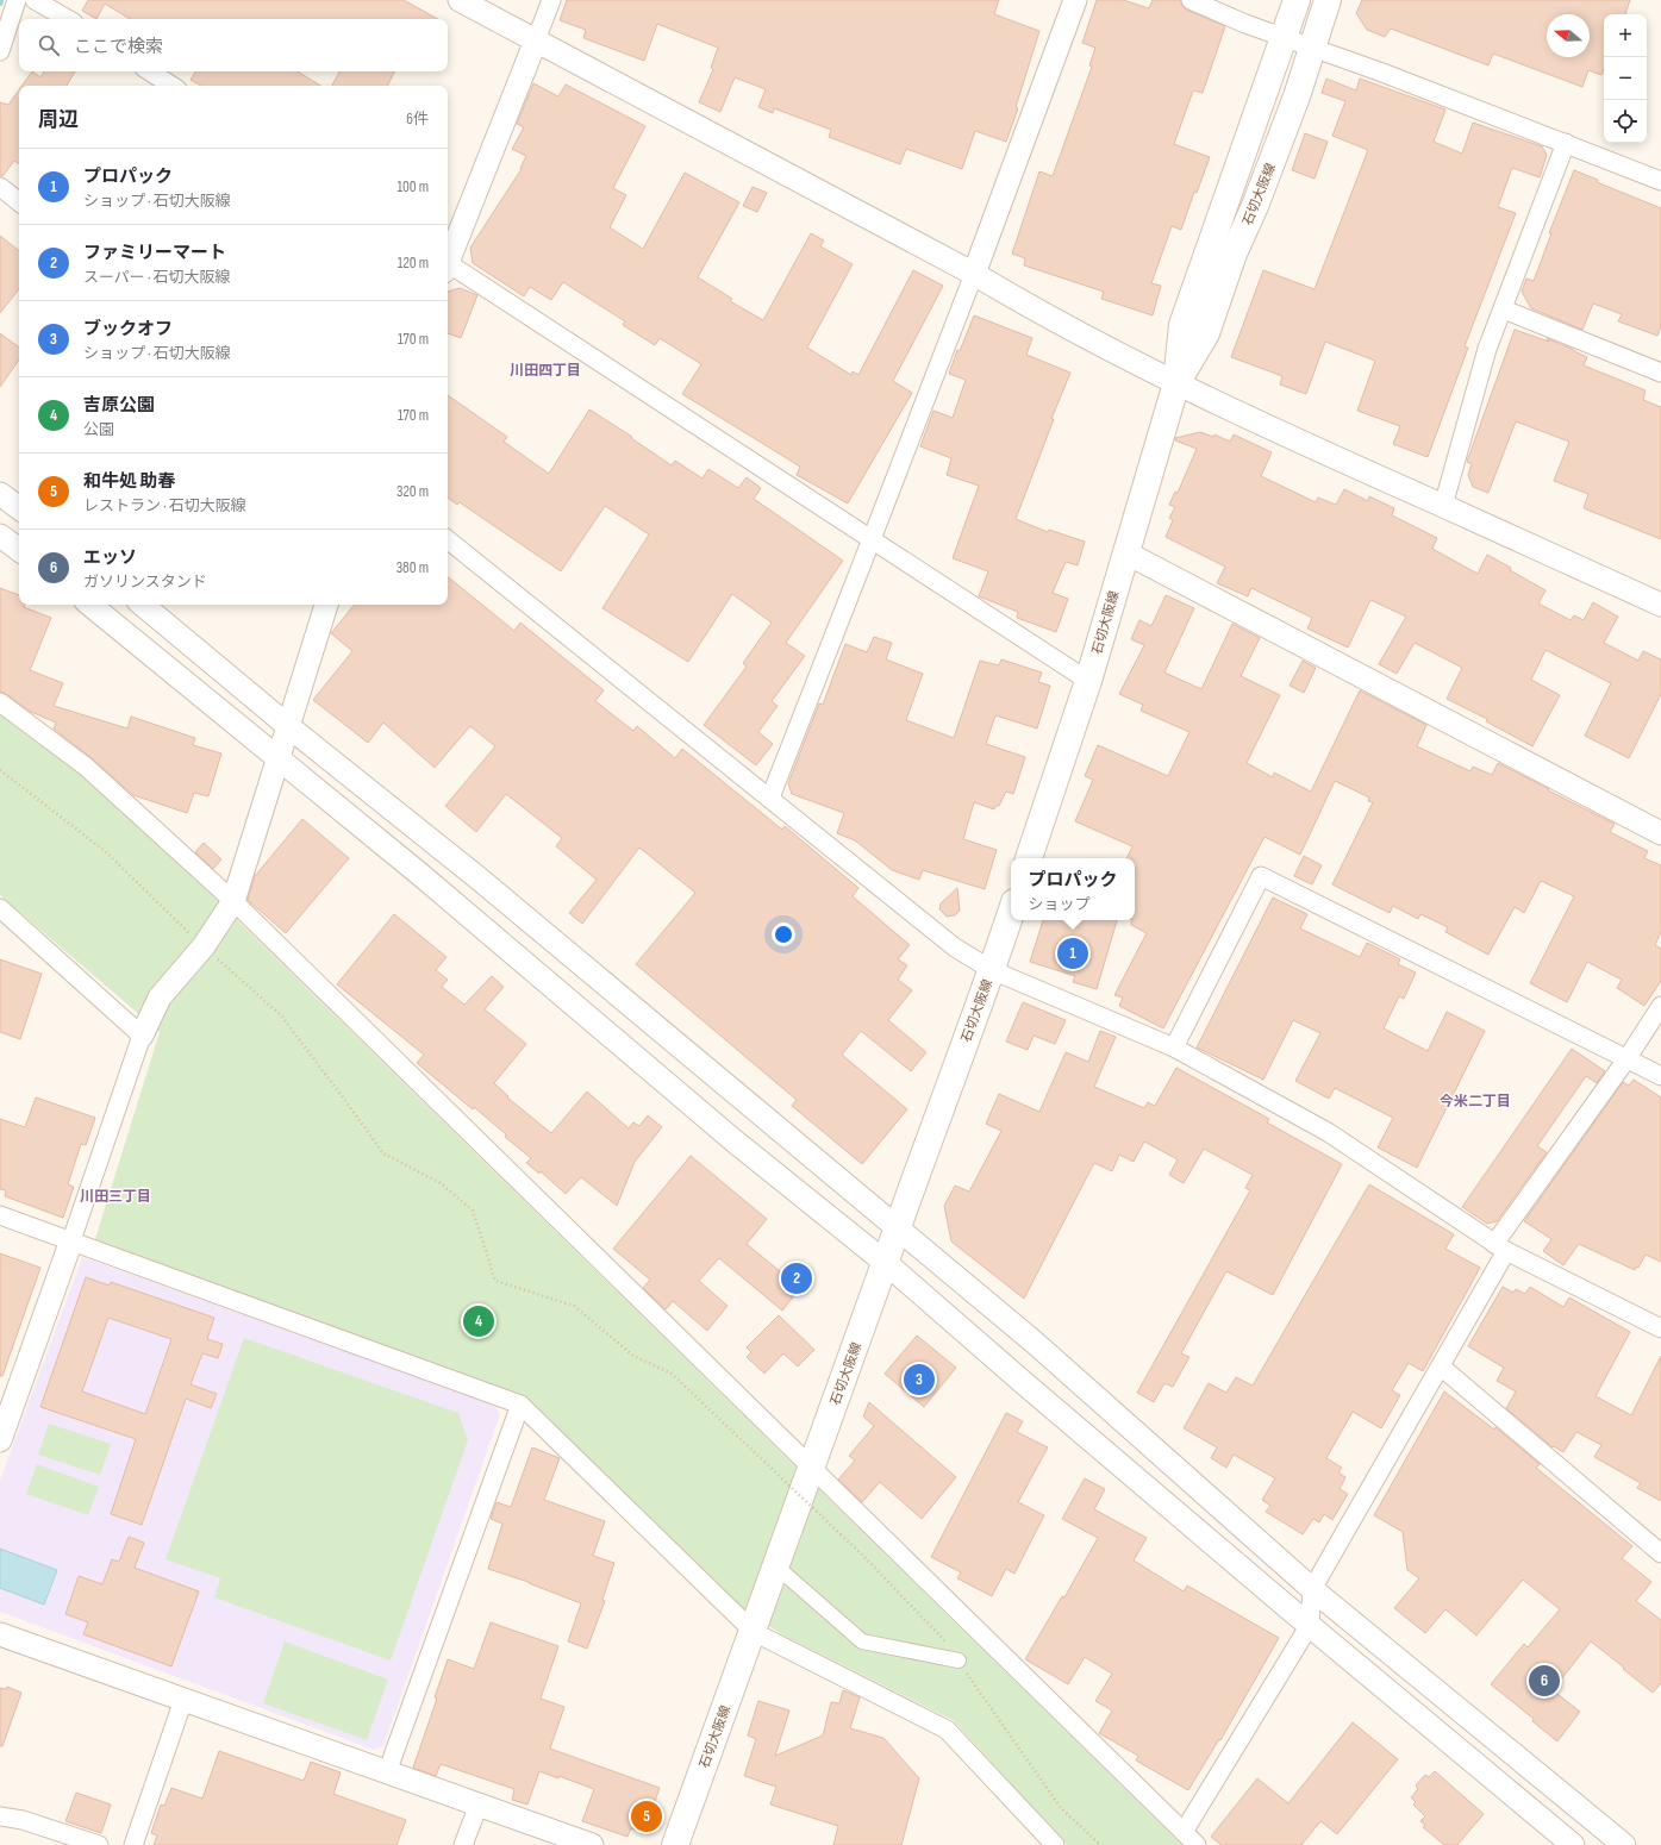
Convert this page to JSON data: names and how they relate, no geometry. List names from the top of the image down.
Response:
{
  "streets": {
    "main road": ["石切大阪線"]
  },
  "districts": ["川田四丁目", "今米二丁目", "川田三丁目"],
  "north": "left",
  "page": {
    "map_buttons": ["+", "−"],
    "search": "ここで検索",
    "heading": ["周辺", "6件"],
    "list": [
      {
        "mark": "1",
        "name": "プロパック",
        "note": "ショップ · 石切大阪線",
        "value": "100 m"
      },
      {
        "mark": "2",
        "name": "ファミリーマート",
        "note": "スーパー · 石切大阪線",
        "value": "120 m"
      },
      {
        "mark": "3",
        "name": "ブックオフ",
        "note": "ショップ · 石切大阪線",
        "value": "170 m"
      },
      {
        "mark": "4",
        "name": "吉原公園",
        "note": "公園",
        "value": "170 m"
      },
      {
        "mark": "5",
        "name": "和牛処 助春",
        "note": "レストラン · 石切大阪線",
        "value": "320 m"
      },
      {
        "mark": "6",
        "name": "エッソ",
        "note": "ガソリンスタンド",
        "value": "380 m"
      }
    ],
    "popup": ["プロパック", "ショップ"],
    "pins": [
      "1",
      "2",
      "4",
      "3",
      "6",
      "5"
    ]
  }
}
